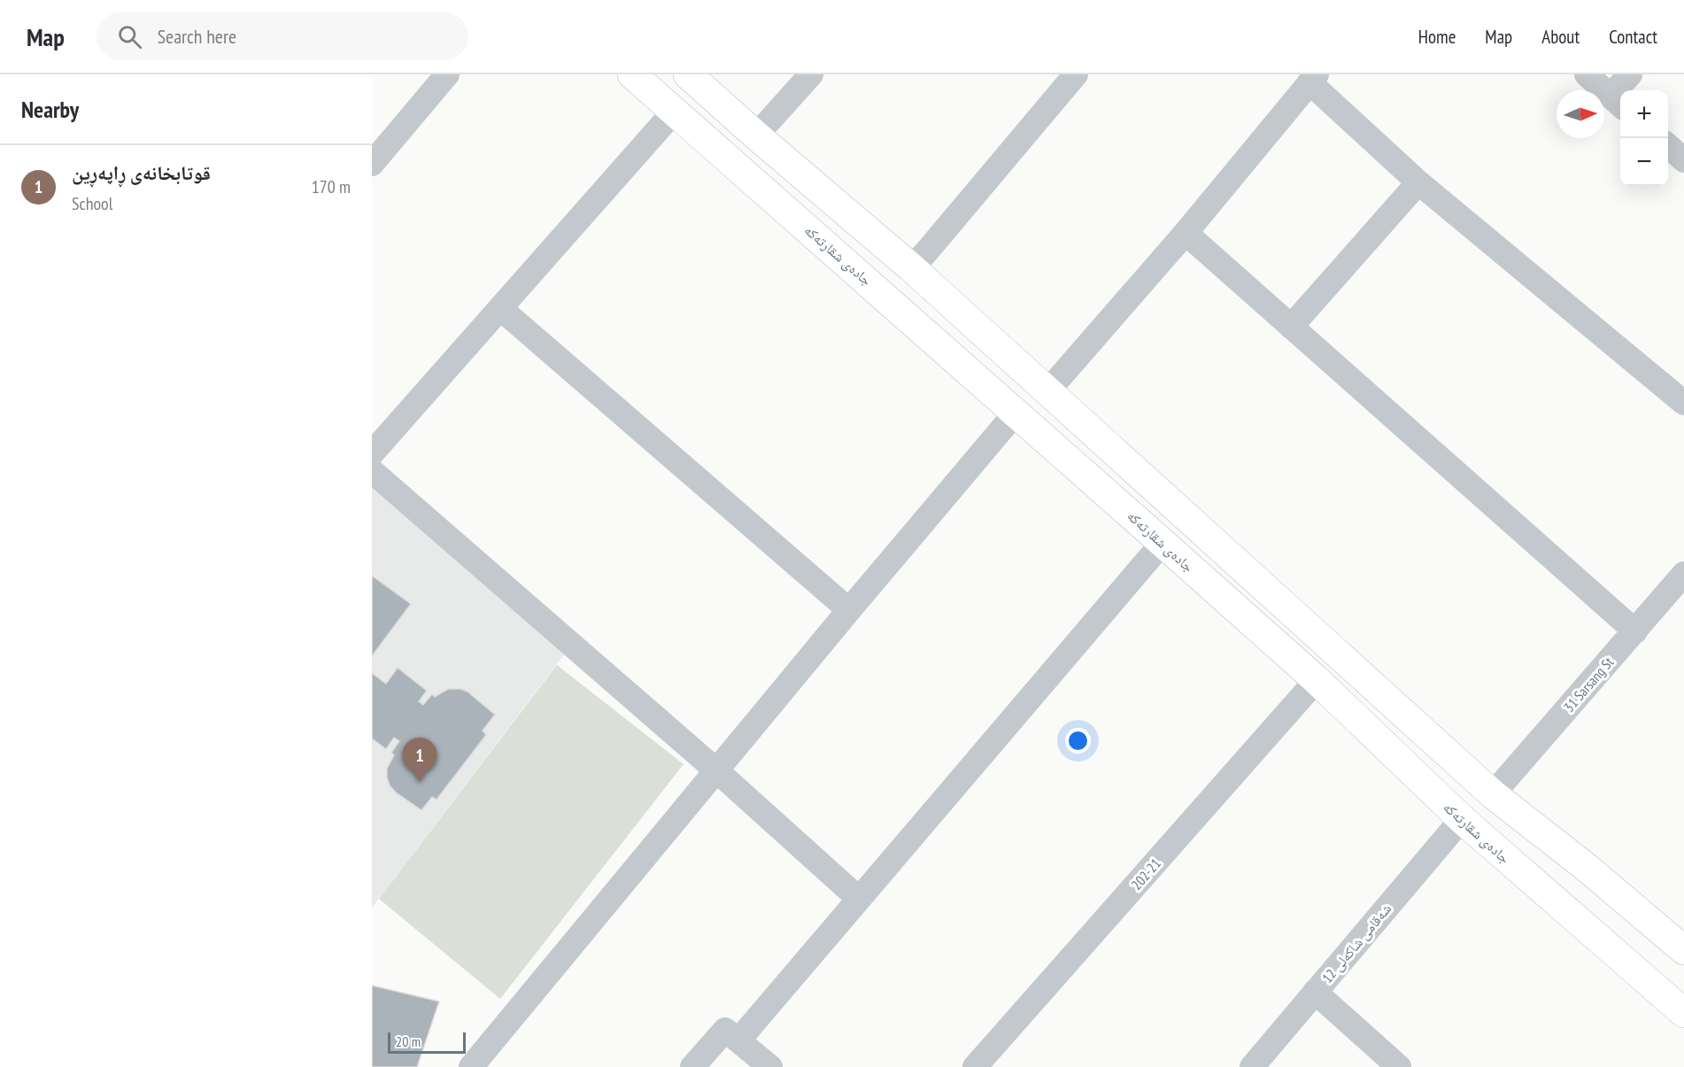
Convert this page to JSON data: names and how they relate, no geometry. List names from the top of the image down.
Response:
{
  "streets": {
    "main road": ["جادەی شقارتەکە"],
    "street": ["31 Sarsang St", "202-21", "شەقامی شاکەلی 12"]
  },
  "crossings": [
    ["جادەی شقارتەکە", "202-21"],
    ["جادەی شقارتەکە", "شەقامی شاکەلی 12"]
  ],
  "scale_bar": "20 m",
  "north": "right",
  "page": {
    "header": "Map",
    "search": "Search here",
    "nav": [
      "Home",
      "Map",
      "About",
      "Contact"
    ],
    "heading": "Nearby",
    "map_buttons": ["+", "−"],
    "list": [
      {
        "mark": "1",
        "name": "قوتابخانەی ڕاپەڕین",
        "note": "School",
        "value": "170 m"
      }
    ],
    "pins": "1",
    "scale": "20 m"
  }
}
